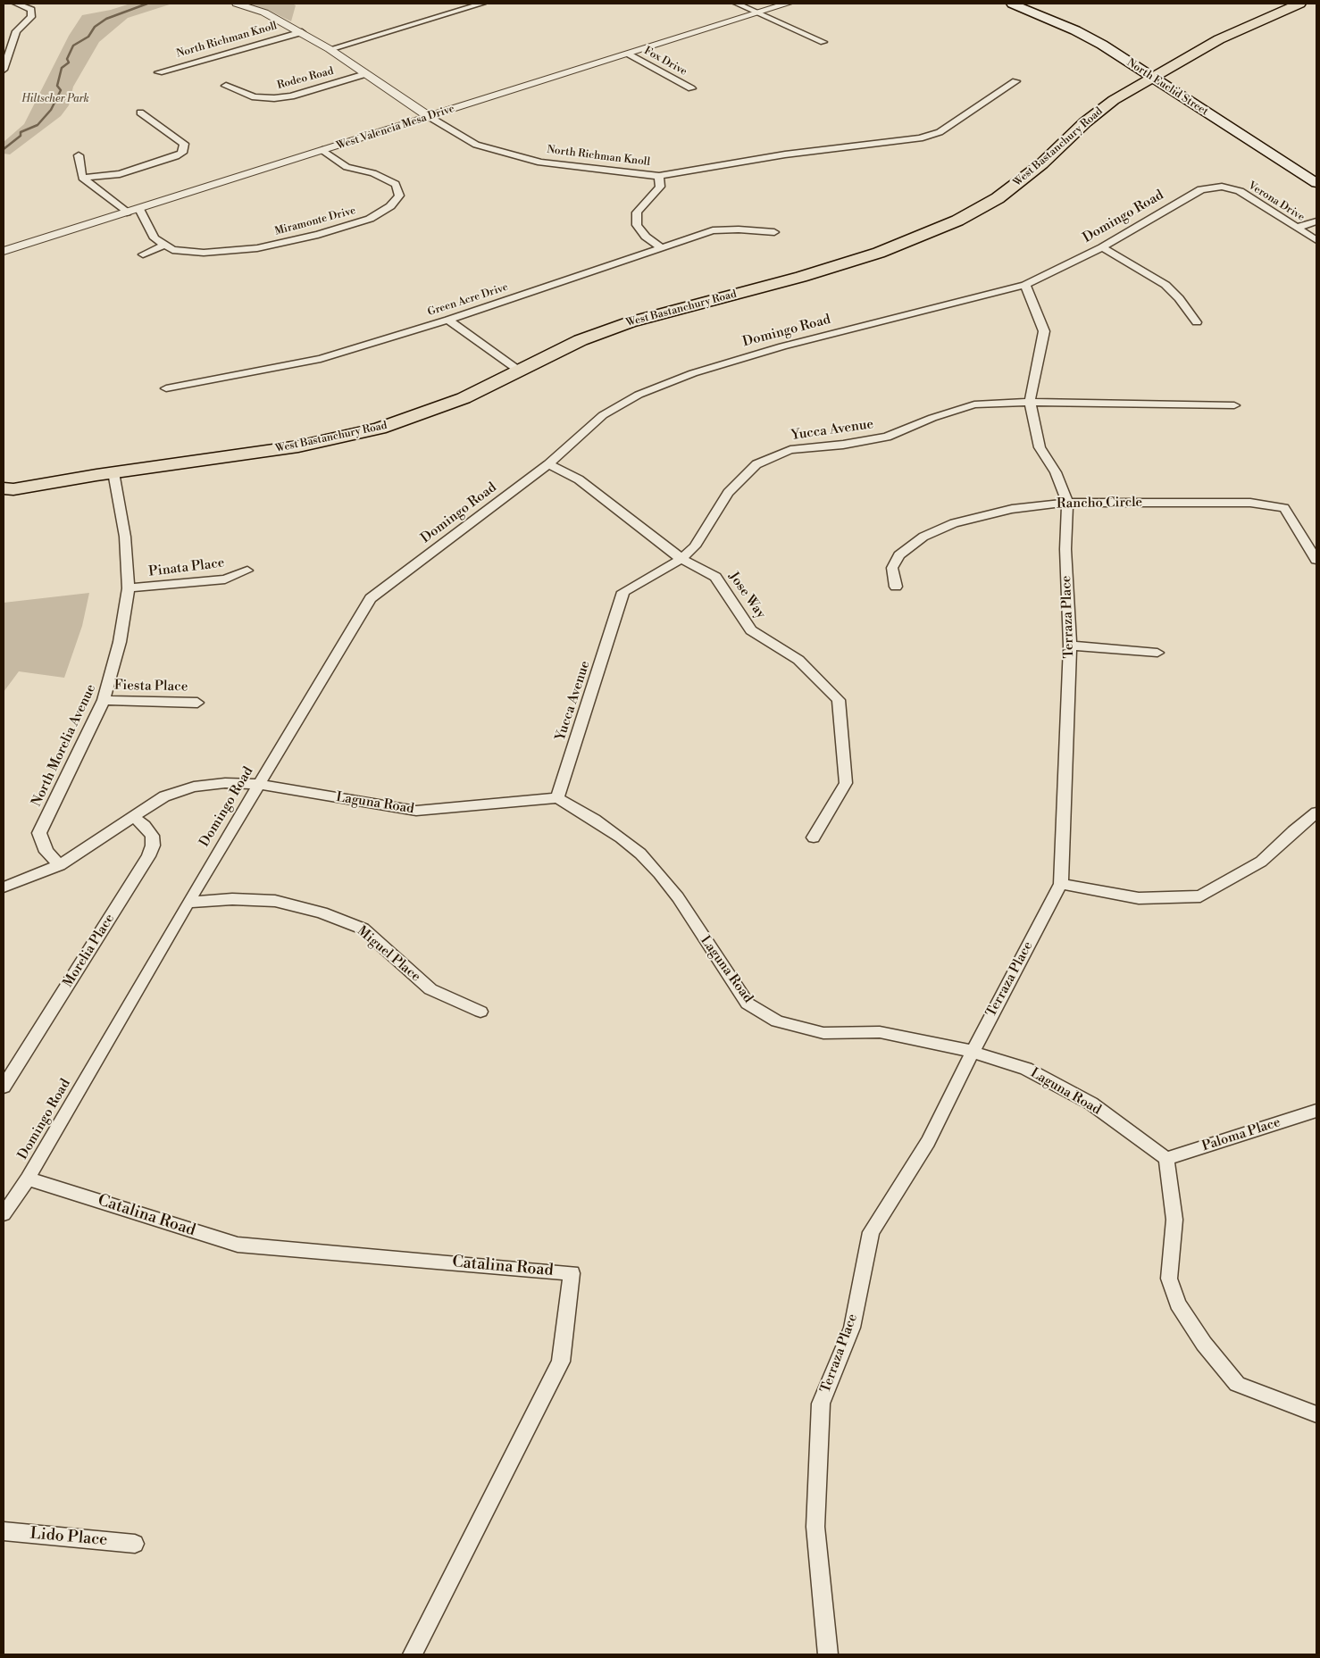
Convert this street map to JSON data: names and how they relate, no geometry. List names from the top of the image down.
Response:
{
  "streets": {
    "main road": ["North Euclid Street", "West Bastanchury Road"],
    "street": [
      "North Richman Knoll",
      "Fox Drive",
      "Rodeo Road",
      "West Valencia Mesa Drive",
      "Verona Drive",
      "Domingo Road",
      "Miramonte Drive",
      "Green Acre Drive",
      "Yucca Avenue",
      "Rancho Circle",
      "Pinata Place",
      "Jose Way",
      "Terraza Place",
      "Fiesta Place",
      "North Morelia Avenue",
      "Laguna Road",
      "Morelia Place",
      "Miguel Place",
      "Paloma Place",
      "Catalina Road",
      "Lido Place"
    ]
  },
  "crossings": [
    ["North Richman Knoll", "Rodeo Road"],
    ["North Richman Knoll", "West Valencia Mesa Drive"],
    ["Fox Drive", "West Valencia Mesa Drive"],
    ["North Euclid Street", "West Bastanchury Road"],
    ["West Valencia Mesa Drive", "Miramonte Drive"],
    ["West Bastanchury Road", "North Morelia Avenue"],
    ["Verona Drive", "Domingo Road"],
    ["Domingo Road", "Jose Way"],
    ["Domingo Road", "Terraza Place"],
    ["Domingo Road", "Laguna Road"],
    ["Domingo Road", "Miguel Place"],
    ["Domingo Road", "Catalina Road"],
    ["Yucca Avenue", "Jose Way"],
    ["Yucca Avenue", "Terraza Place"],
    ["Yucca Avenue", "Laguna Road"],
    ["Rancho Circle", "Terraza Place"],
    ["Pinata Place", "North Morelia Avenue"],
    ["Terraza Place", "Laguna Road"],
    ["Fiesta Place", "North Morelia Avenue"],
    ["North Morelia Avenue", "Laguna Road"],
    ["Laguna Road", "Morelia Place"],
    ["Laguna Road", "Paloma Place"]
  ],
  "parks": ["Hiltscher Park"]
}
